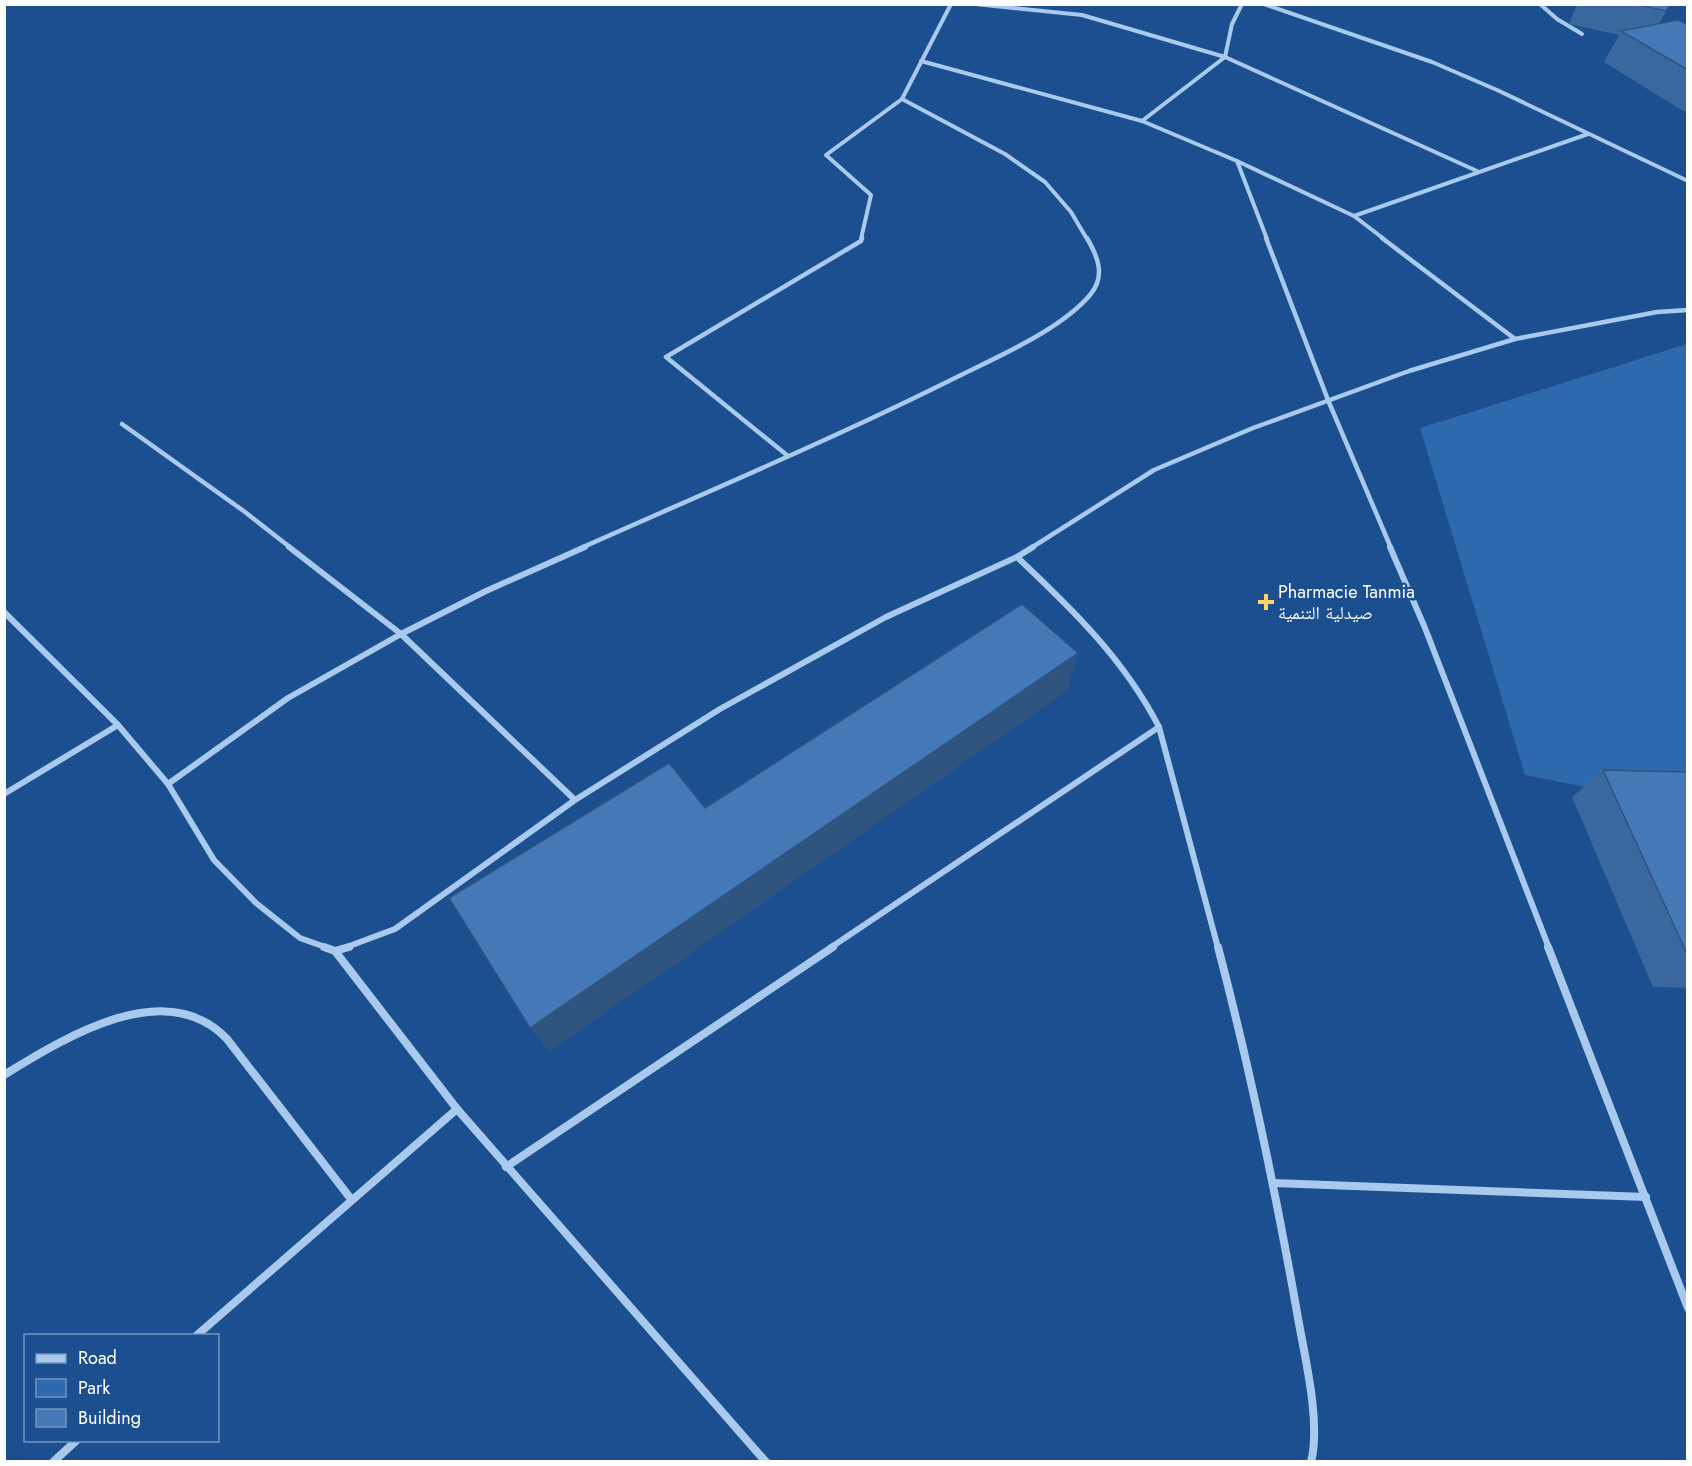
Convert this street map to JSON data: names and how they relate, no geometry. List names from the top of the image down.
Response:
{
  "places": {
    "health": ["Pharmacie Tanmia صيدلية التنمية"]
  },
  "legend": ["Road", "Park", "Building"]
}
